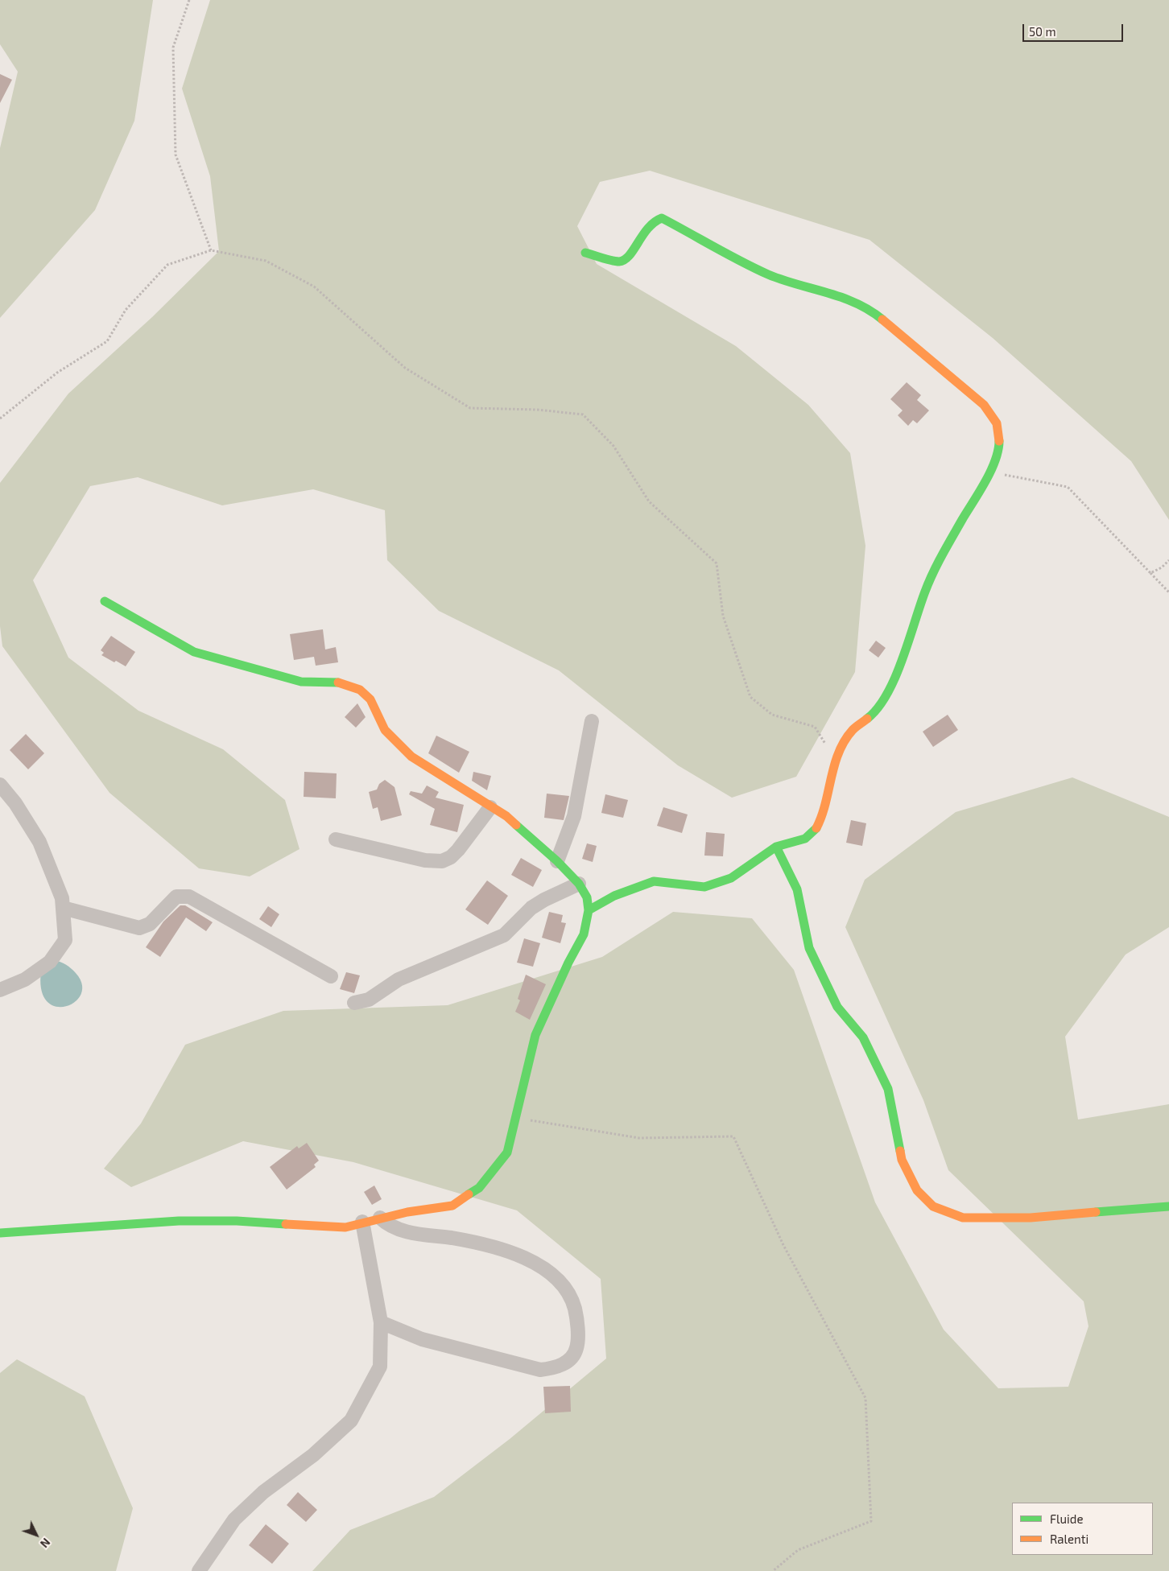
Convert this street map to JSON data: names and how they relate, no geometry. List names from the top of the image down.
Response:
{
  "legend": ["Fluide", "Ralenti"],
  "scale_bar": "50 m",
  "north": "bottom right"
}
